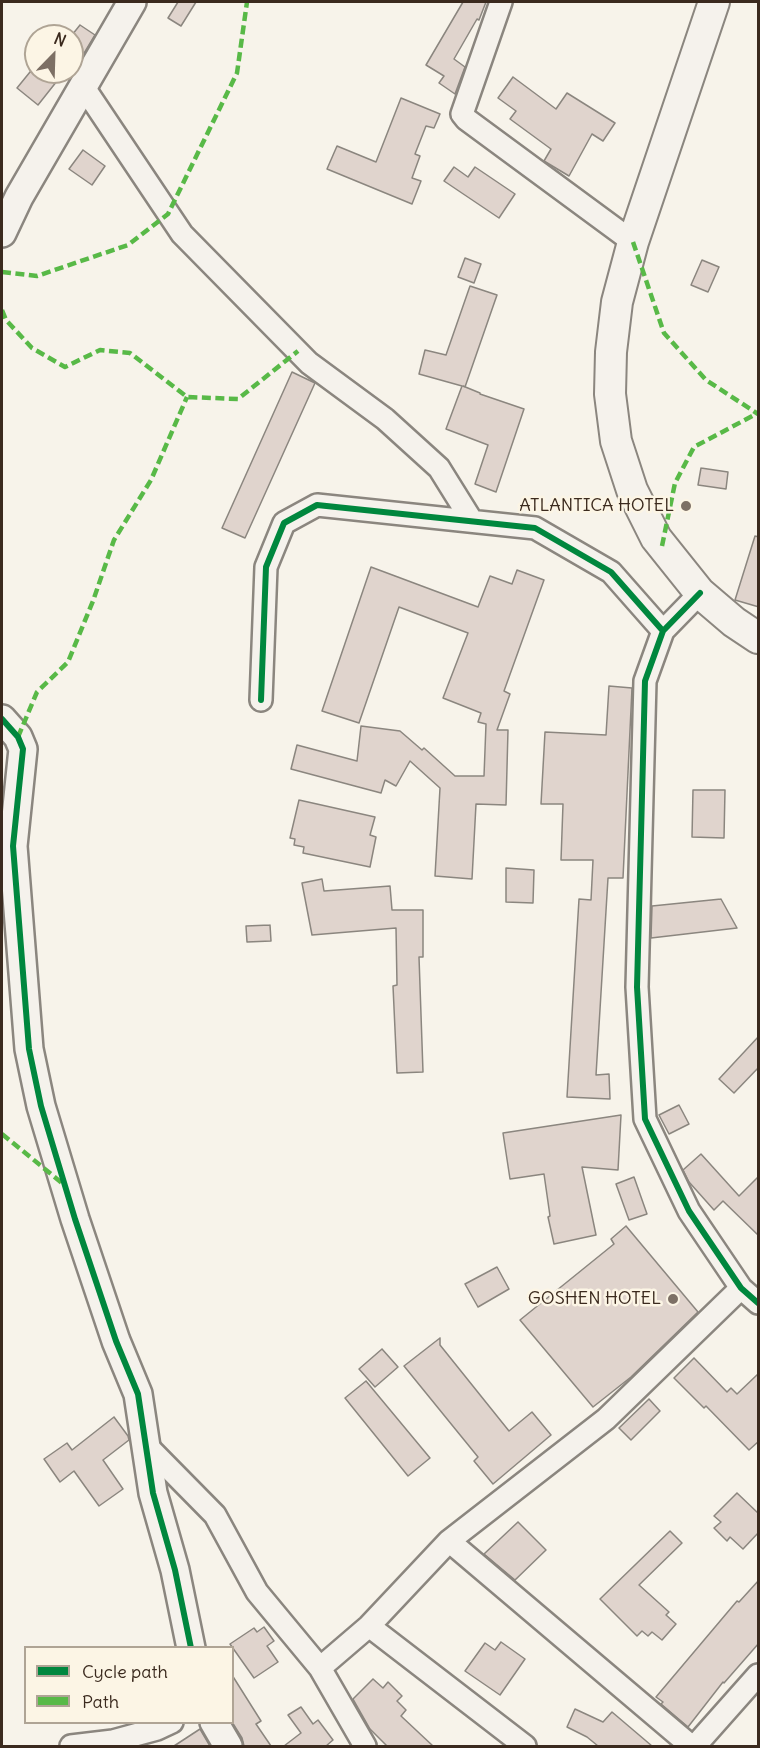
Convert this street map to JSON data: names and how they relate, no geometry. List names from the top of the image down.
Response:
{
  "places": ["ATLANTICA HOTEL", "GOSHEN HOTEL"],
  "legend": ["Cycle path", "Path"],
  "north": "top right"
}
